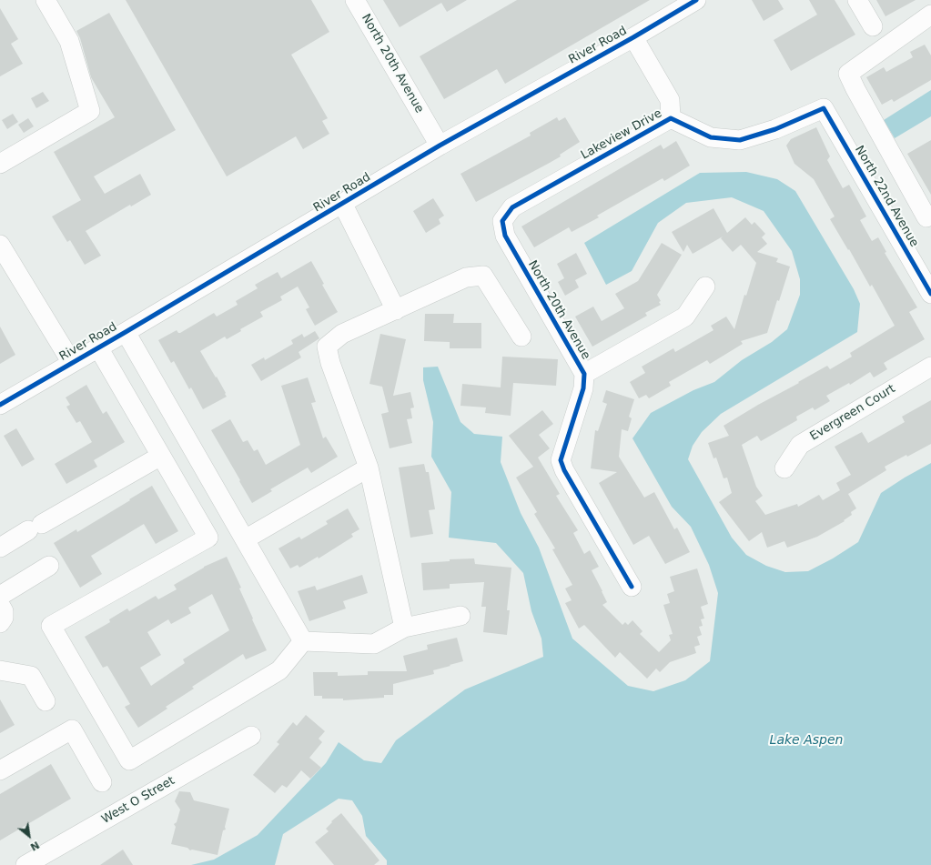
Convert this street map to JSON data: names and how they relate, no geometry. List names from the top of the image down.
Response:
{
  "streets": {
    "street": [
      "River Road",
      "North 20th Avenue",
      "Lakeview Drive",
      "North 22nd Avenue",
      "Evergreen Court",
      "West O Street"
    ]
  },
  "crossings": [
    ["River Road", "North 20th Avenue"],
    ["North 20th Avenue", "Lakeview Drive"],
    ["Lakeview Drive", "North 22nd Avenue"]
  ],
  "water": ["Lake Aspen"],
  "north": "bottom right"
}
